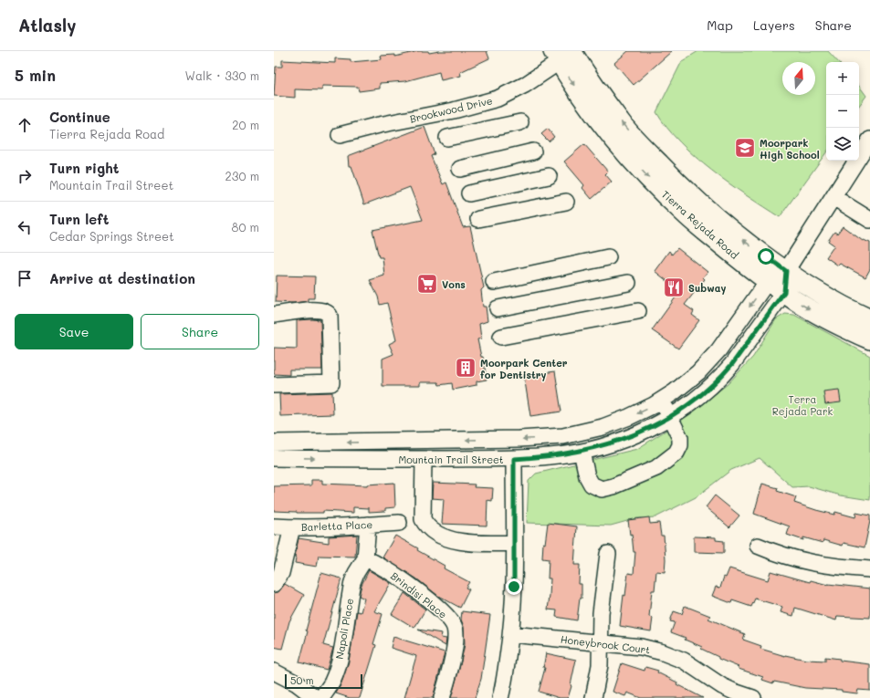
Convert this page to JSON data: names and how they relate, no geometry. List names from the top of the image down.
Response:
{
  "streets": {
    "main road": ["Tierra Rejada Road"],
    "street": [
      "Brookwood Drive",
      "Mountain Trail Street",
      "Barletta Place",
      "Brindisi Place",
      "Napoli Place",
      "Honeybrook Court"
    ]
  },
  "crossings": [
    ["Brookwood Drive", "Tierra Rejada Road"],
    ["Tierra Rejada Road", "Mountain Trail Street"],
    ["Brindisi Place", "Napoli Place"]
  ],
  "parks": ["Terra Rejada Park"],
  "places": {
    "school or university": ["Moorpark High School"],
    "supermarket": ["Vons"],
    "restaurant": ["Subway"],
    "building": ["Moorpark Center for Dentistry"]
  },
  "scale_bar": "50 m",
  "north": "top",
  "page": {
    "header": "Atlasly",
    "nav": ["Map", "Layers", "Share"],
    "heading": ["5 min", "Walk · 330 m"],
    "map_buttons": ["+", "−"],
    "list": [
      ["Continue", "Tierra Rejada Road", "20 m"],
      ["Turn right", "Mountain Trail Street", "230 m"],
      ["Turn left", "Cedar Springs Street", "80 m"],
      "Arrive at destination"
    ],
    "buttons": ["Save", "Share"],
    "scale": "50 m"
  }
}
